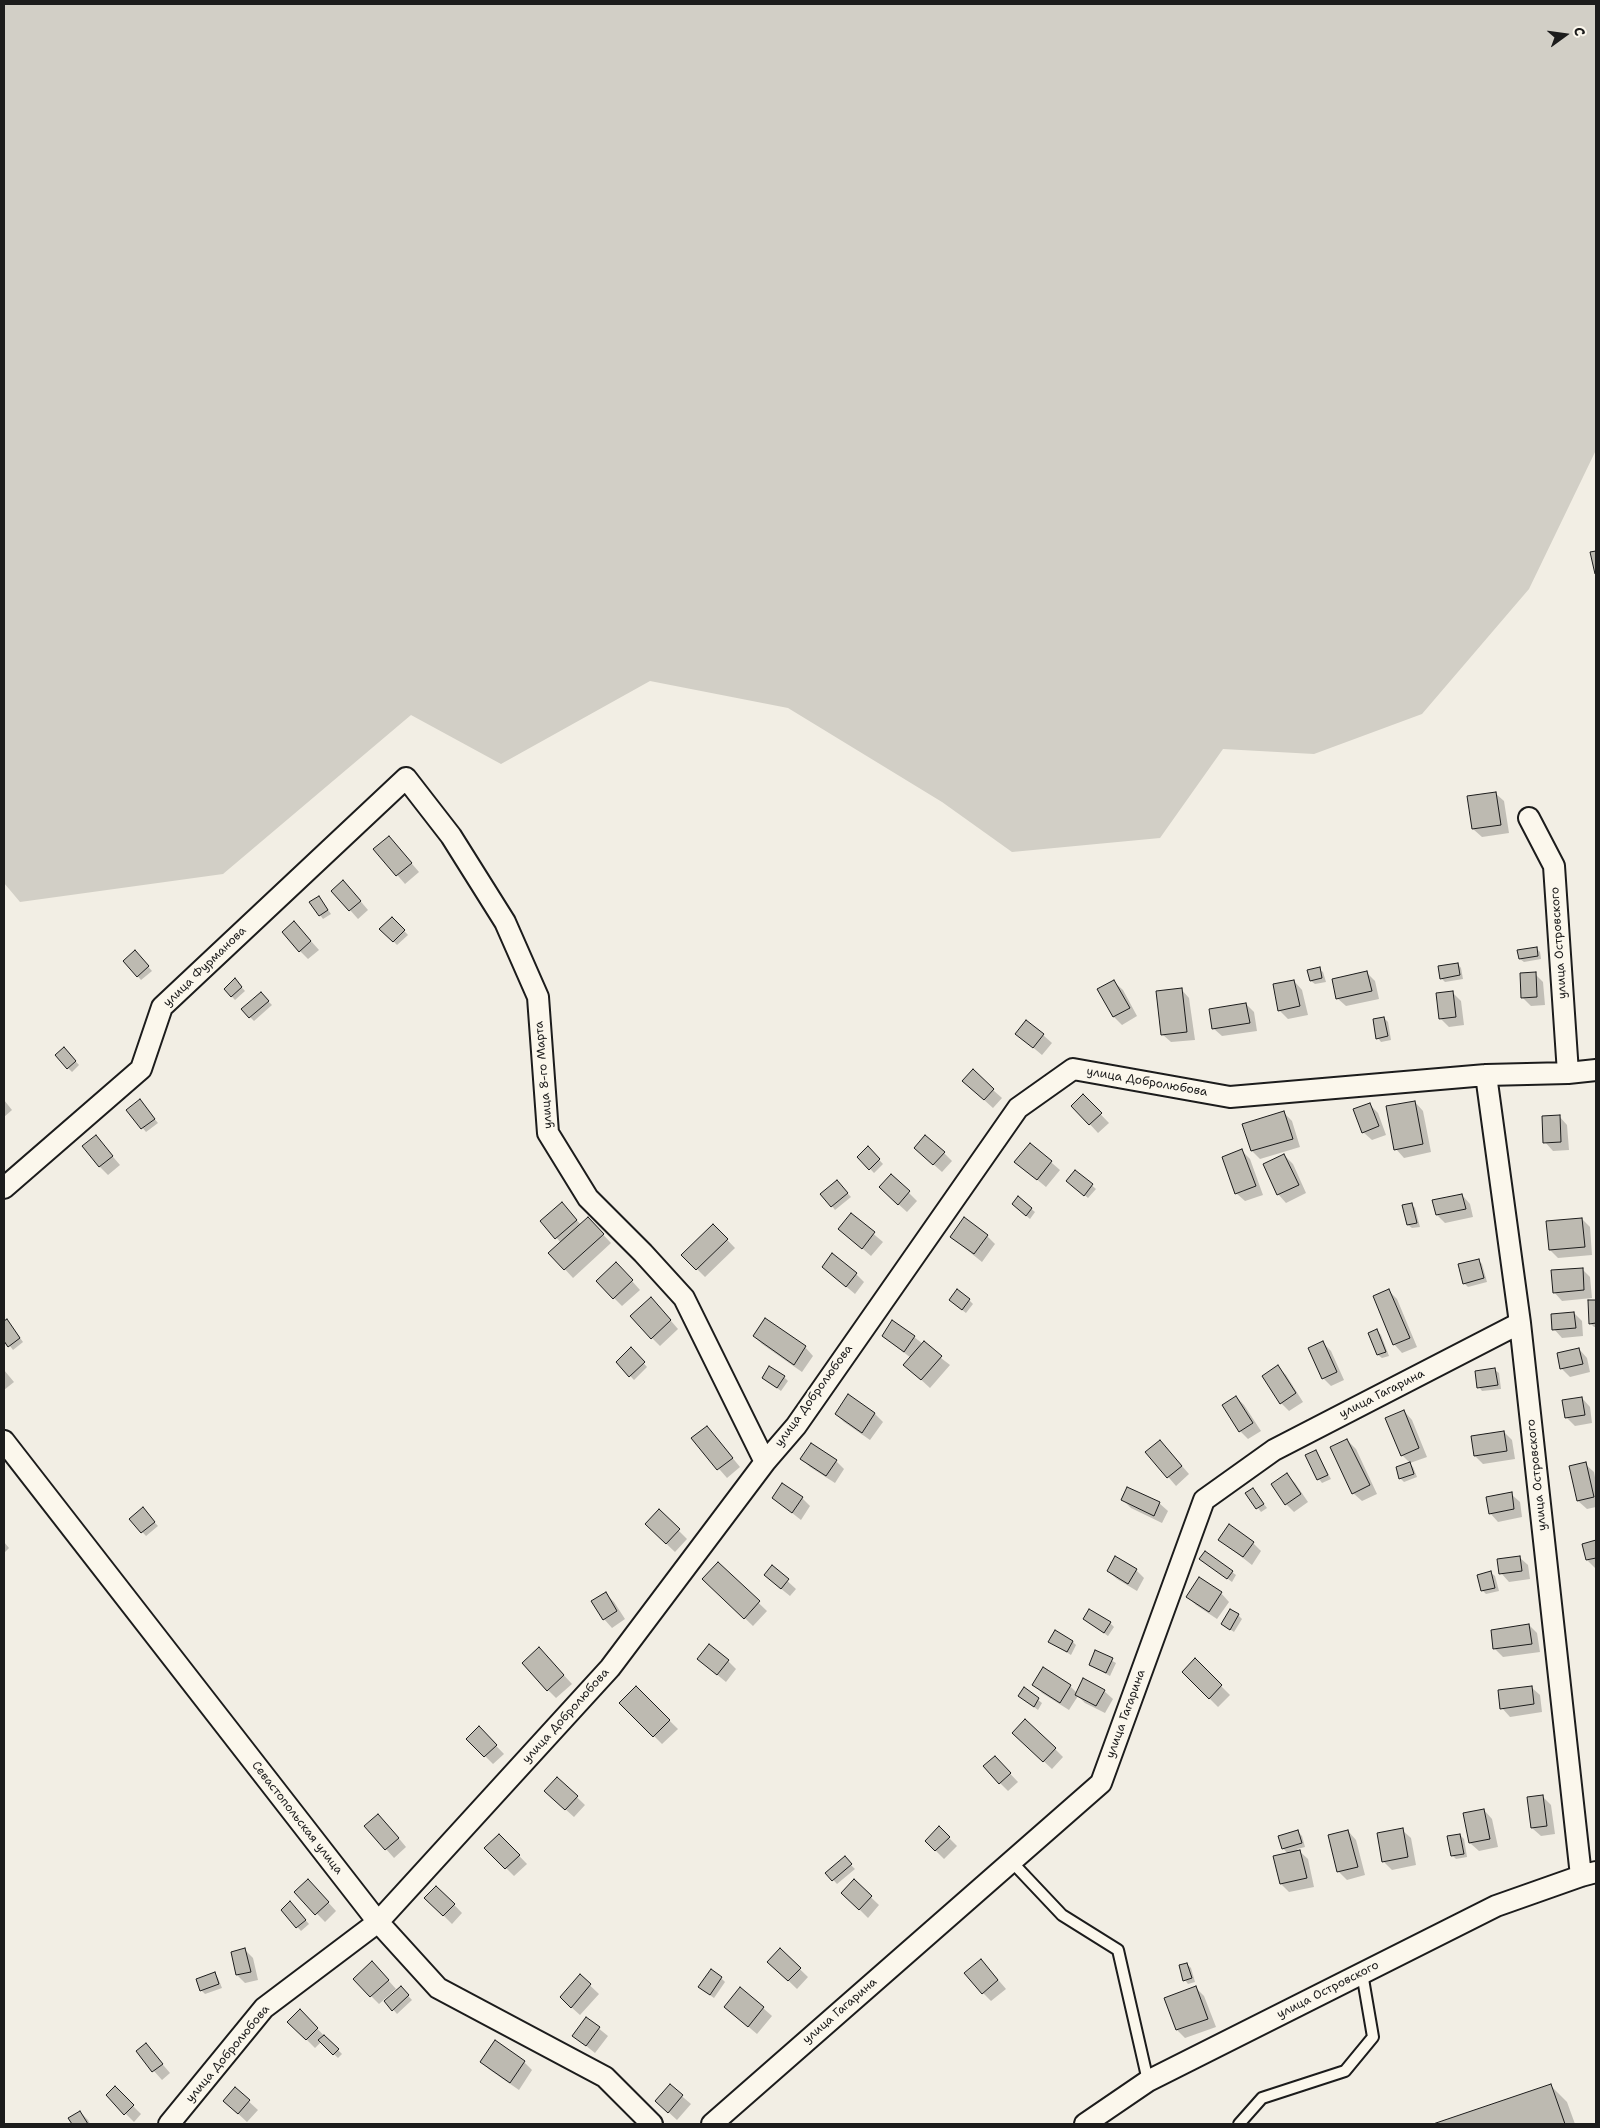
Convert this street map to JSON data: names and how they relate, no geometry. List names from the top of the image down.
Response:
{
  "streets": {
    "street": [
      "улица Островского",
      "улица Фурманова",
      "улица 8-го Марта",
      "улица Добролюбова",
      "улица Гагарина",
      "Севастопольская улица"
    ]
  },
  "crossings": [
    ["улица Островского", "улица Добролюбова"],
    ["улица Островского", "улица Гагарина"],
    ["улица Фурманова", "улица 8-го Марта"],
    ["улица 8-го Марта", "улица Добролюбова"],
    ["улица Добролюбова", "Севастопольская улица"]
  ],
  "north": "right"
}
